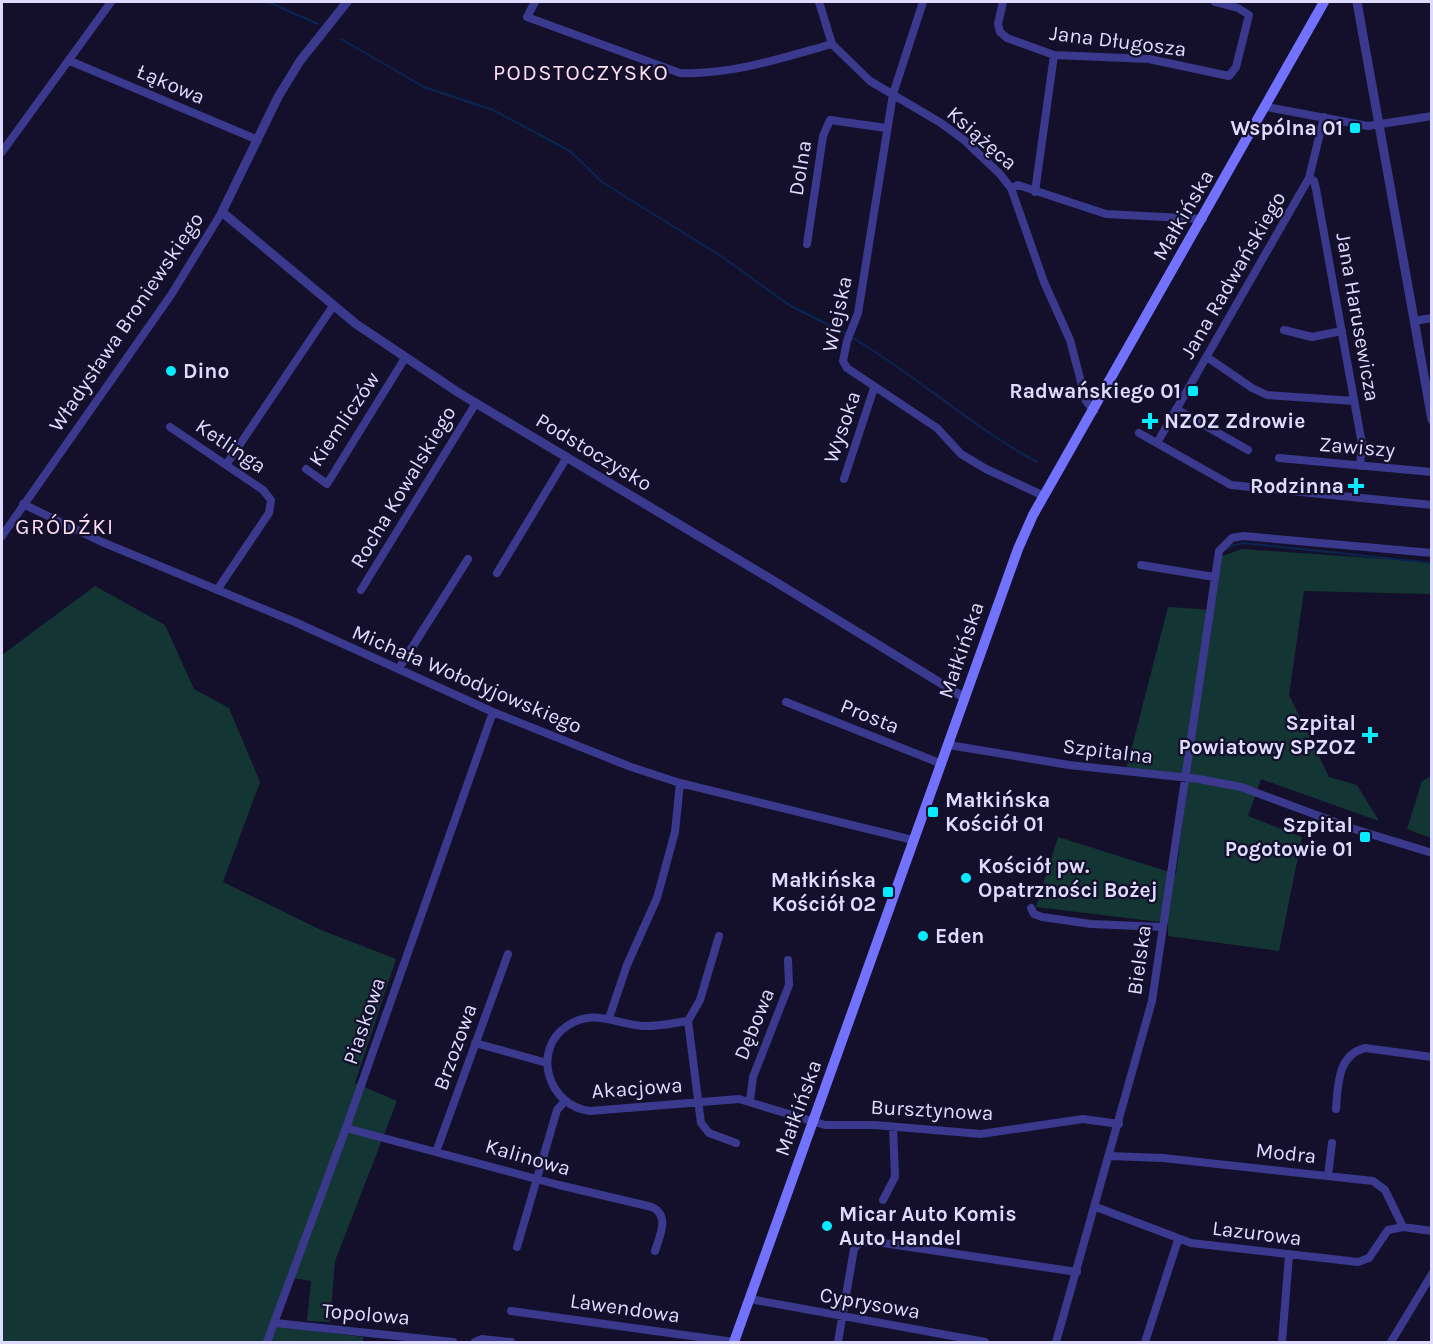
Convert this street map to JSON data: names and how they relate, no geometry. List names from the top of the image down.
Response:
{
  "streets": {
    "main road": ["Małkińska"],
    "street": [
      "Jana Długosza",
      "Łąkowa",
      "Książęca",
      "Dolna",
      "Jana Radwańskiego",
      "Wiejska",
      "Jana Harusewicza",
      "Władysława Broniewskiego",
      "Kiemliczów",
      "Wysoka",
      "Ketlinga",
      "Zawiszy",
      "Podstoczysko",
      "Rocha Kowalskiego",
      "Michała Wołodyjowskiego",
      "Prosta",
      "Szpitalna",
      "Bielska",
      "Piaskowa",
      "Dębowa",
      "Brzozowa",
      "Akacjowa",
      "Bursztynowa",
      "Modra",
      "Kalinowa",
      "Lazurowa",
      "Cyprysowa",
      "Lawendowa",
      "Topolowa"
    ]
  },
  "crossings": [
    ["Łąkowa", "Władysława Broniewskiego"],
    ["Książęca", "Małkińska"],
    ["Książęca", "Wiejska"],
    ["Dolna", "Wiejska"],
    ["Małkińska", "Wiejska"],
    ["Małkińska", "Podstoczysko"],
    ["Małkińska", "Michała Wołodyjowskiego"],
    ["Małkińska", "Prosta"],
    ["Małkińska", "Szpitalna"],
    ["Małkińska", "Akacjowa"],
    ["Małkińska", "Bursztynowa"],
    ["Małkińska", "Cyprysowa"],
    ["Małkińska", "Lawendowa"],
    ["Jana Radwańskiego", "Jana Harusewicza"],
    ["Wiejska", "Wysoka"],
    ["Jana Harusewicza", "Zawiszy"],
    ["Władysława Broniewskiego", "Podstoczysko"],
    ["Władysława Broniewskiego", "Michała Wołodyjowskiego"],
    ["Kiemliczów", "Podstoczysko"],
    ["Ketlinga", "Michała Wołodyjowskiego"],
    ["Podstoczysko", "Rocha Kowalskiego"],
    ["Michała Wołodyjowskiego", "Piaskowa"],
    ["Szpitalna", "Bielska"],
    ["Bielska", "Bursztynowa"],
    ["Bielska", "Modra"],
    ["Bielska", "Lazurowa"],
    ["Piaskowa", "Kalinowa"],
    ["Piaskowa", "Topolowa"],
    ["Dębowa", "Akacjowa"],
    ["Brzozowa", "Kalinowa"],
    ["Akacjowa", "Bursztynowa"],
    ["Modra", "Lazurowa"]
  ],
  "districts": ["PODSTOCZYSKO", "GRÓDŹKI"],
  "places": {
    "transit": [
      "Wspólna 01",
      "Radwańskiego 01",
      "Małkińska Kościół 01",
      "Szpital Pogotowie 01",
      "Małkińska Kościół 02"
    ],
    "other": [
      "Dino",
      "Kościół pw. Opatrzności Bożej",
      "Eden",
      "Micar Auto Komis Auto Handel"
    ],
    "health": ["NZOZ Zdrowie", "Rodzinna", "Szpital Powiatowy SPZOZ"]
  }
}
